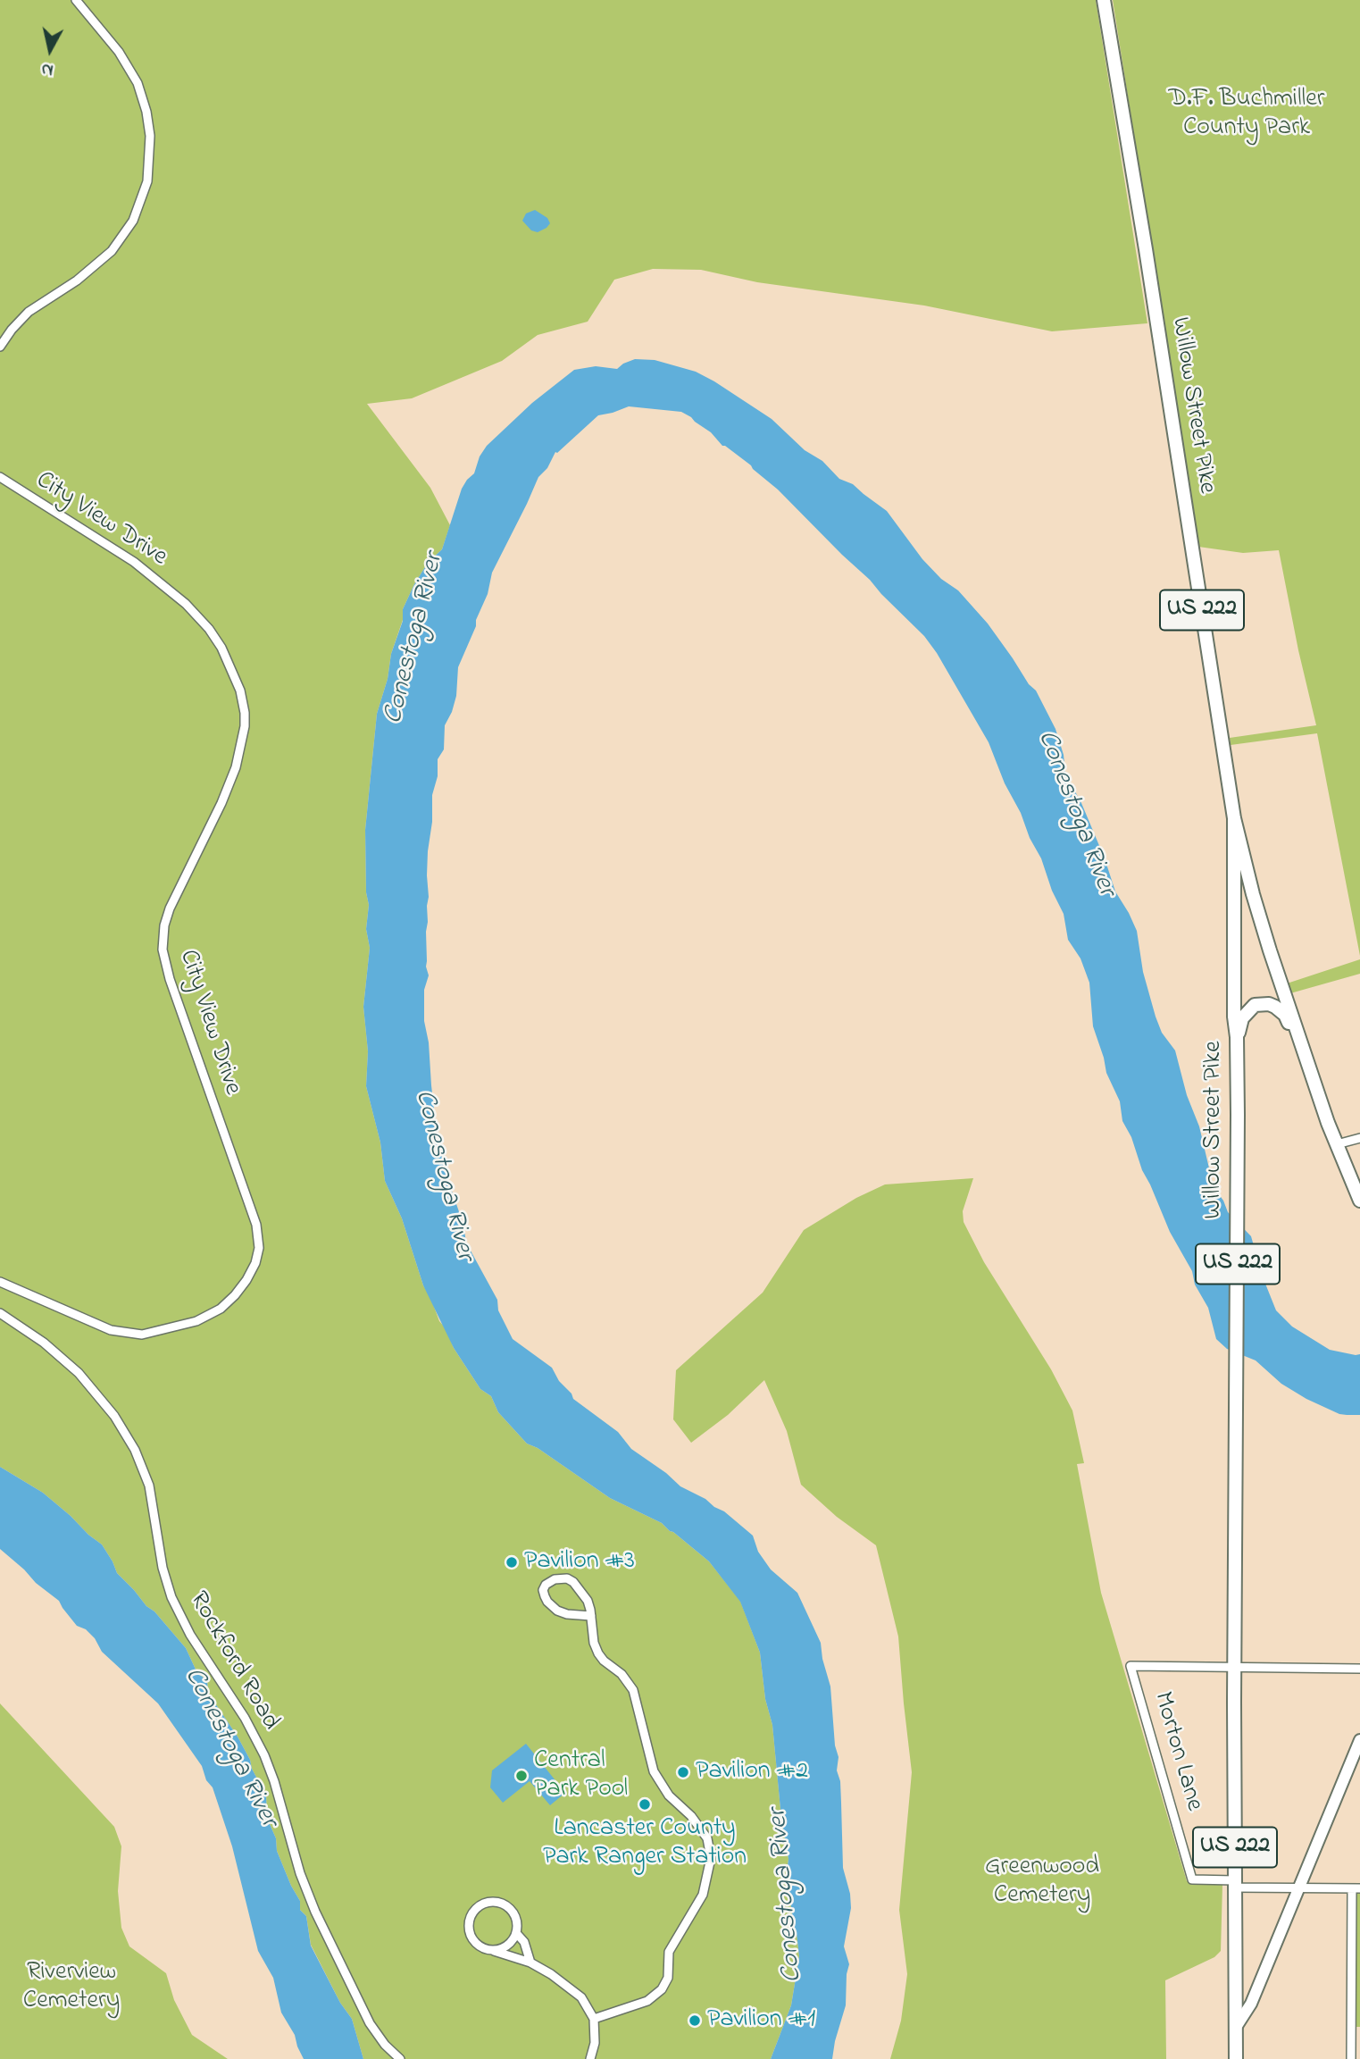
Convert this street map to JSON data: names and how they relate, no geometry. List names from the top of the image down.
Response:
{
  "streets": {
    "highway": ["Willow Street Pike", "US 222"],
    "street": ["City View Drive", "Rockford Road", "Morton Lane"]
  },
  "crossings": [
    ["Willow Street Pike", "US 222"],
    ["Willow Street Pike", "Morton Lane"],
    ["US 222", "Morton Lane"]
  ],
  "water": ["Conestoga River"],
  "parks": ["D.F. Buchmiller County Park", "Greenwood Cemetery", "Riverview Cemetery"],
  "places": [
    "Pavilion #3",
    "Pavilion #2",
    "Central Park Pool",
    "Lancaster County Park Ranger Station",
    "Pavilion #1"
  ],
  "north": "bottom"
}
